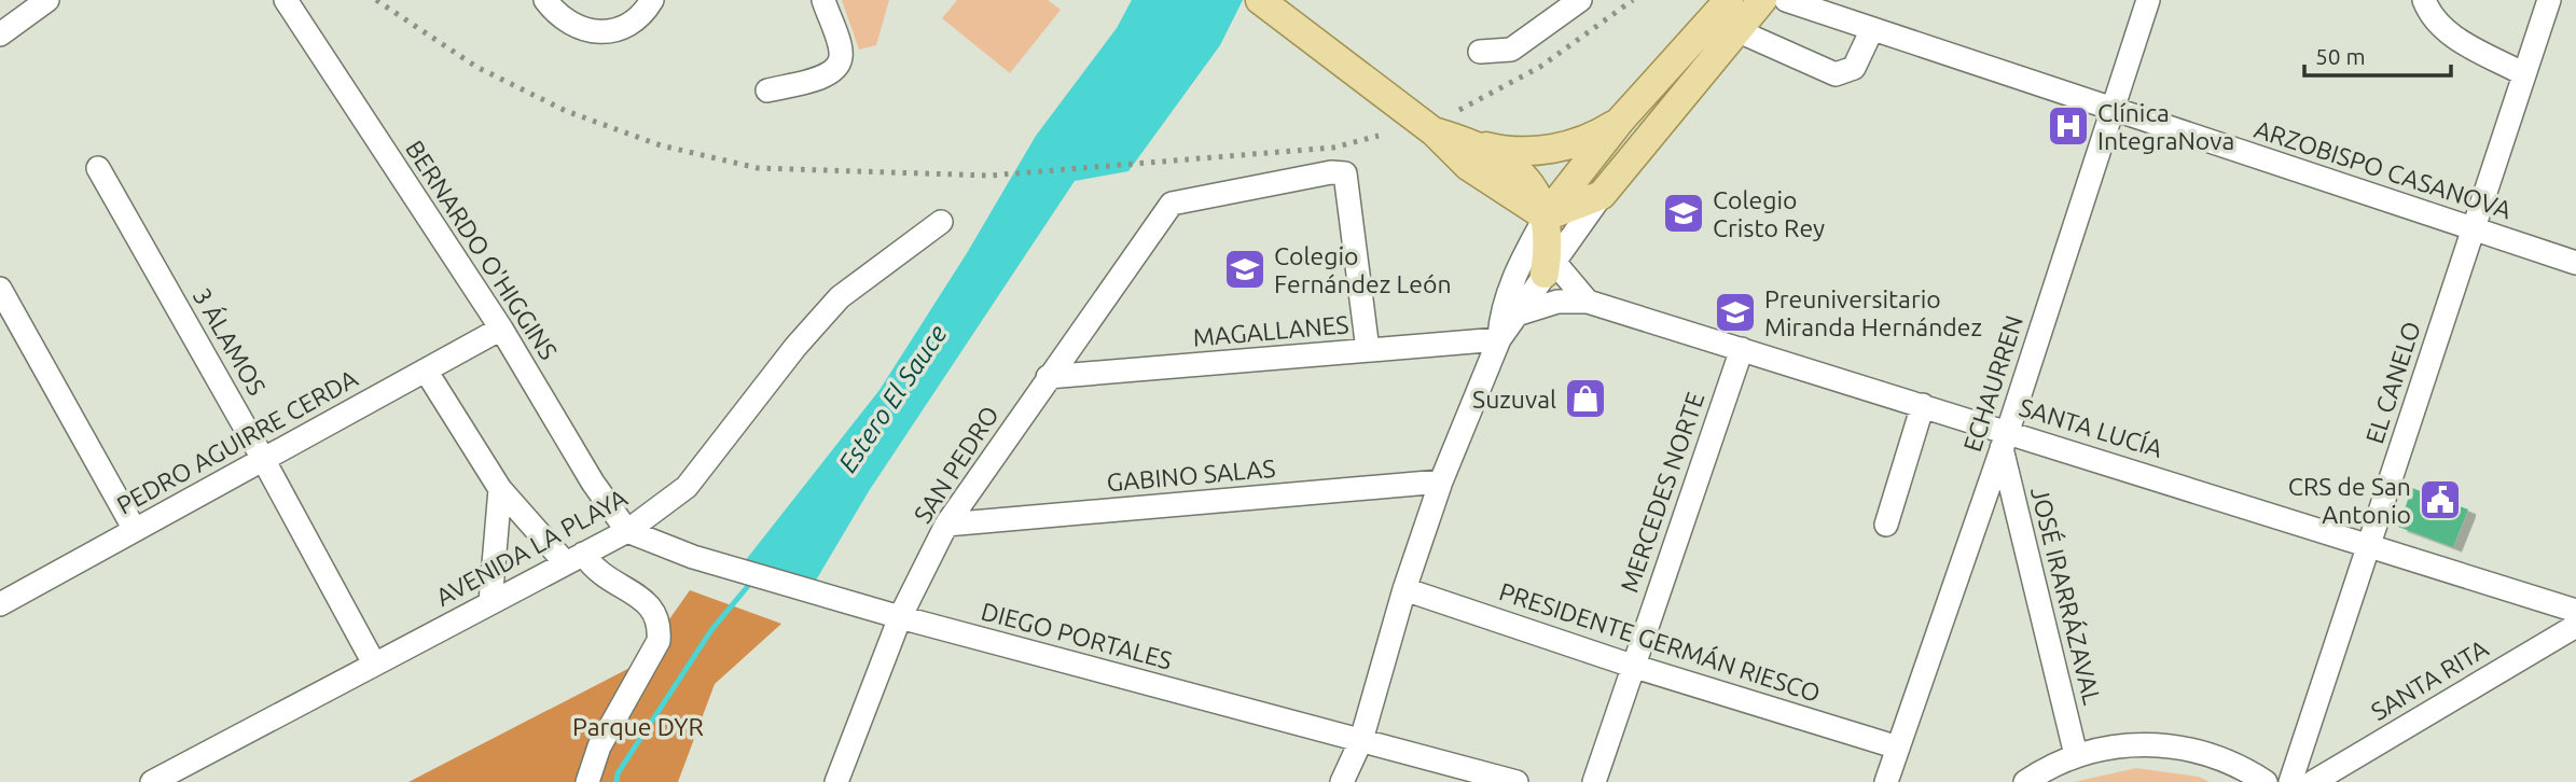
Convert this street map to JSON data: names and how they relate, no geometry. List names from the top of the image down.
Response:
{
  "streets": {
    "street": [
      "ARZOBISPO CASANOVA",
      "BERNARDO O'HIGGINS",
      "MAGALLANES",
      "3 ÁLAMOS",
      "EL CANELO",
      "ECHAURREN",
      "SANTA LUCÍA",
      "PEDRO AGUIRRE CERDA",
      "SAN PEDRO",
      "GABINO SALAS",
      "MERCEDES NORTE",
      "AVENIDA LA PLAYA",
      "JOSÉ IRARRÁZAVAL",
      "DIEGO PORTALES",
      "PRESIDENTE GERMÁN RIESCO",
      "SANTA RITA"
    ]
  },
  "crossings": [
    ["ARZOBISPO CASANOVA", "EL CANELO"],
    ["ARZOBISPO CASANOVA", "ECHAURREN"],
    ["BERNARDO O'HIGGINS", "PEDRO AGUIRRE CERDA"],
    ["BERNARDO O'HIGGINS", "AVENIDA LA PLAYA"],
    ["BERNARDO O'HIGGINS", "DIEGO PORTALES"],
    ["MAGALLANES", "SAN PEDRO"],
    ["3 ÁLAMOS", "PEDRO AGUIRRE CERDA"],
    ["3 ÁLAMOS", "AVENIDA LA PLAYA"],
    ["EL CANELO", "SANTA LUCÍA"],
    ["ECHAURREN", "SANTA LUCÍA"],
    ["ECHAURREN", "JOSÉ IRARRÁZAVAL"],
    ["ECHAURREN", "PRESIDENTE GERMÁN RIESCO"],
    ["SANTA LUCÍA", "MERCEDES NORTE"],
    ["SANTA LUCÍA", "JOSÉ IRARRÁZAVAL"],
    ["SAN PEDRO", "GABINO SALAS"],
    ["SAN PEDRO", "DIEGO PORTALES"],
    ["MERCEDES NORTE", "PRESIDENTE GERMÁN RIESCO"],
    ["AVENIDA LA PLAYA", "DIEGO PORTALES"]
  ],
  "water": ["Estero El Sauce"],
  "parks": ["Parque DYR"],
  "places": {
    "hospital": ["Clínica IntegraNova"],
    "school or university": ["Colegio Cristo Rey", "Colegio Fernández León", "Preuniversitario Miranda Hernández"],
    "shop": ["Suzuval"],
    "public building": ["CRS de San Antonio"]
  },
  "scale_bar": "50 m"
}
